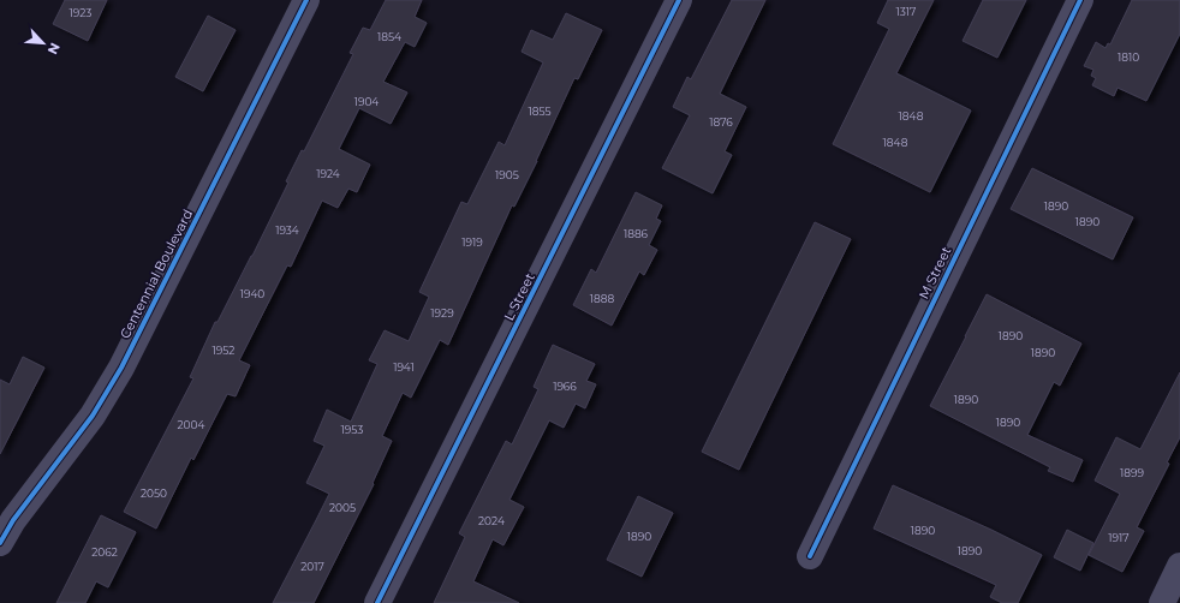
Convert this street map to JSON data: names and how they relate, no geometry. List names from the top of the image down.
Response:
{
  "streets": {
    "street": ["M Street", "Centennial Boulevard", "L Street"]
  },
  "house_numbers": [
    "1317",
    "1923",
    "1854",
    "1810",
    "1904",
    "1855",
    "1848",
    "1876",
    "1848",
    "1924",
    "1905",
    "1890",
    "1890",
    "1934",
    "1886",
    "1919",
    "1940",
    "1888",
    "1929",
    "1890",
    "1952",
    "1890",
    "1941",
    "1966",
    "1890",
    "1890",
    "2004",
    "1953",
    "1899",
    "2050",
    "2005",
    "2024",
    "1890",
    "1890",
    "1917",
    "1890",
    "2062",
    "2017"
  ],
  "north": "bottom right"
}
